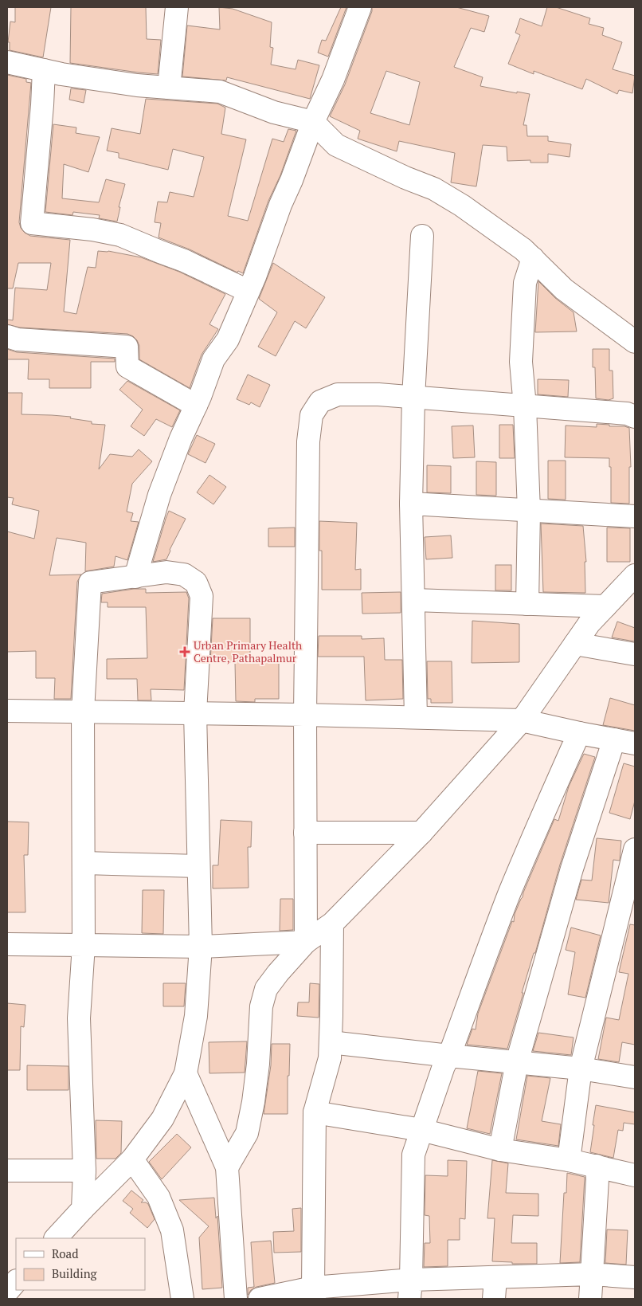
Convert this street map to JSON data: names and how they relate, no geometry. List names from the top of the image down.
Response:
{
  "places": {
    "health": ["Urban Primary Health Centre, Pathapalmur"]
  },
  "legend": ["Road", "Building"]
}
